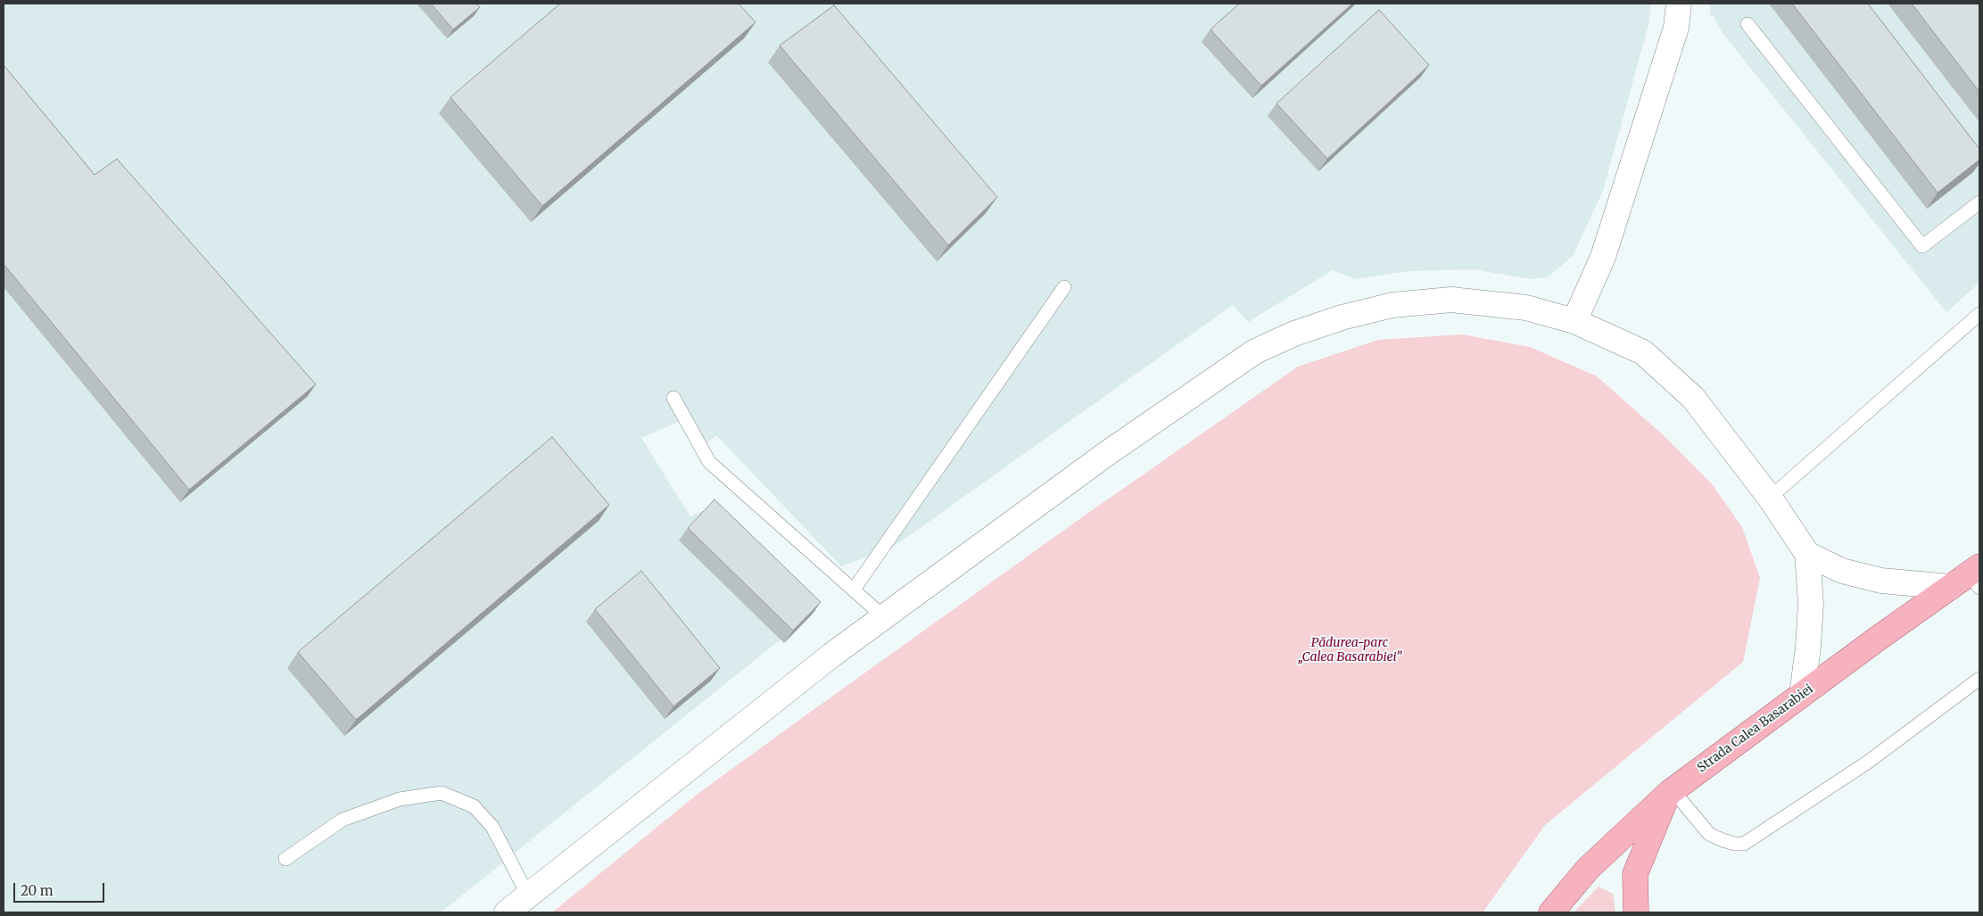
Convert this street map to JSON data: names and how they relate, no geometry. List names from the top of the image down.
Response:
{
  "streets": {
    "main road": ["Strada Calea Basarabiei"]
  },
  "parks": ["Pădurea-parc „Calea Basarabiei”"],
  "scale_bar": "20 m"
}
